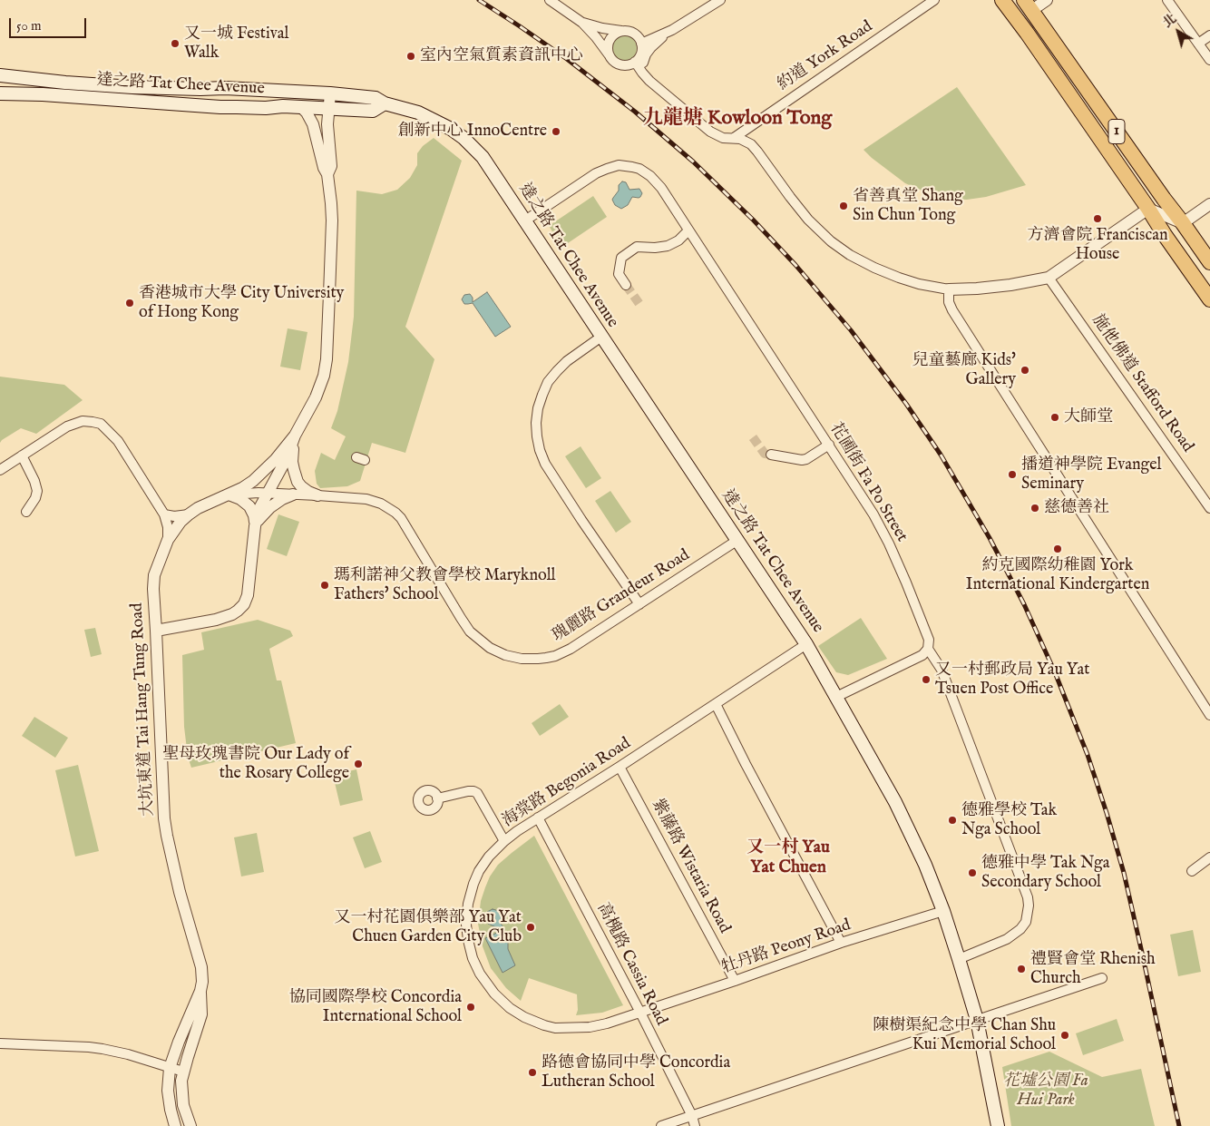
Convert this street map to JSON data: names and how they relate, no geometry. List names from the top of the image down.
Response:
{
  "streets": {
    "highway": ["1"],
    "main road": ["達之路 Tat Chee Avenue"],
    "street": [
      "約道 York Road",
      "施他佛道 Stafford Road",
      "花圃街 Fa Po Street",
      "瑰麗路 Grandeur Road",
      "大坑東道 Tai Hang Tung Road",
      "海棠路 Begonia Road",
      "紫藤路 Wistaria Road",
      "牡丹路 Peony Road",
      "高槐路 Cassia Road"
    ]
  },
  "crossings": [
    ["達之路 Tat Chee Avenue", "花圃街 Fa Po Street"],
    ["達之路 Tat Chee Avenue", "瑰麗路 Grandeur Road"],
    ["達之路 Tat Chee Avenue", "海棠路 Begonia Road"],
    ["達之路 Tat Chee Avenue", "牡丹路 Peony Road"],
    ["瑰麗路 Grandeur Road", "大坑東道 Tai Hang Tung Road"],
    ["海棠路 Begonia Road", "紫藤路 Wistaria Road"],
    ["海棠路 Begonia Road", "牡丹路 Peony Road"],
    ["海棠路 Begonia Road", "高槐路 Cassia Road"],
    ["紫藤路 Wistaria Road", "牡丹路 Peony Road"],
    ["牡丹路 Peony Road", "高槐路 Cassia Road"]
  ],
  "districts": ["九龍塘 Kowloon Tong", "又一村 Yau Yat Chuen"],
  "parks": ["花墟公園 Fa Hui Park"],
  "places": [
    "又一城 Festival Walk",
    "室內空氣質素資訊中心",
    "創新中心 InnoCentre",
    "省善真堂 Shang Sin Chun Tong",
    "方濟會院 Franciscan House",
    "香港城市大學 City University of Hong Kong",
    "兒童藝廊 Kids' Gallery",
    "大師堂",
    "播道神學院 Evangel Seminary",
    "慈德善社",
    "約克國際幼稚園 York International Kindergarten",
    "瑪利諾神父教會學校 Maryknoll Fathers' School",
    "又一村郵政局 Yau Yat Tsuen Post Office",
    "聖母玫瑰書院 Our Lady of the Rosary College",
    "德雅學校 Tak Nga School",
    "德雅中學 Tak Nga Secondary School",
    "又一村花園俱樂部 Yau Yat Chuen Garden City Club",
    "禮賢會堂 Rhenish Church",
    "協同國際學校 Concordia International School",
    "陳樹渠紀念中學 Chan Shu Kui Memorial School",
    "路德會協同中學 Concordia Lutheran School"
  ],
  "scale_bar": "50 m",
  "north": "top left"
}
